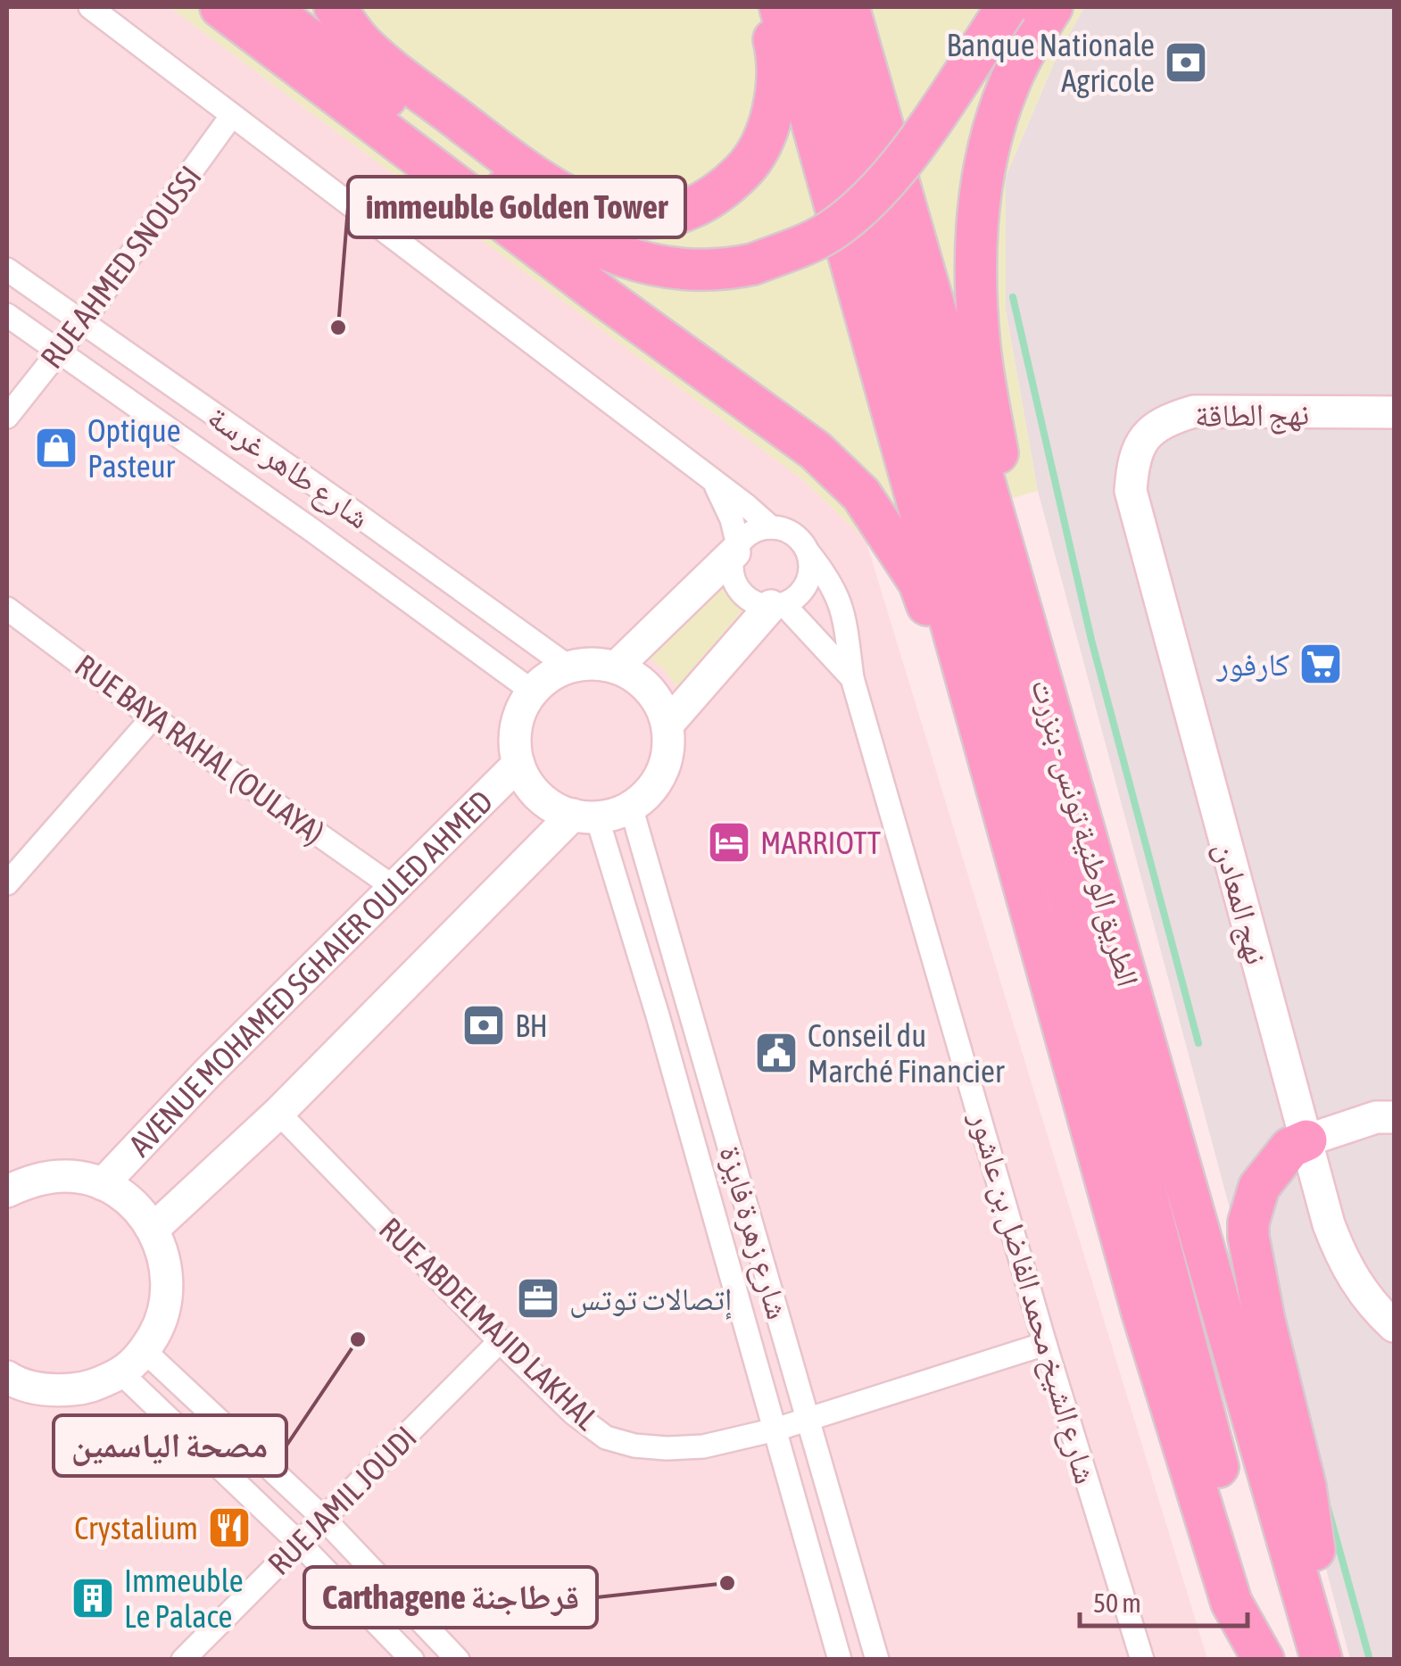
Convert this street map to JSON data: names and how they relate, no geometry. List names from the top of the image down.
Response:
{
  "streets": {
    "highway": ["الطريق الوطنية تونس - بنزرت"],
    "street": [
      "RUE AHMED SNOUSSI",
      "نهج الطاقة",
      "شارع طاهر غرسة",
      "RUE BAYA RAHAL (OULAYA)",
      "نهج المعادن",
      "AVENUE MOHAMED SGHAIER OULED AHMED",
      "شارع زهرة فايزة",
      "شارع الشيخ محمد الفاضل بن عاشور",
      "RUE ABDELMAJID LAKHAL",
      "RUE JAMIL JOUDI"
    ]
  },
  "crossings": [
    ["RUE AHMED SNOUSSI", "شارع طاهر غرسة"],
    ["نهج الطاقة", "نهج المعادن"],
    ["شارع طاهر غرسة", "AVENUE MOHAMED SGHAIER OULED AHMED"],
    ["شارع طاهر غرسة", "شارع زهرة فايزة"],
    ["RUE BAYA RAHAL (OULAYA)", "AVENUE MOHAMED SGHAIER OULED AHMED"],
    ["AVENUE MOHAMED SGHAIER OULED AHMED", "شارع زهرة فايزة"],
    ["شارع زهرة فايزة", "RUE ABDELMAJID LAKHAL"],
    ["شارع الشيخ محمد الفاضل بن عاشور", "RUE ABDELMAJID LAKHAL"],
    ["RUE ABDELMAJID LAKHAL", "RUE JAMIL JOUDI"]
  ],
  "places": {
    "bank": ["Banque Nationale Agricole", "BH"],
    "other": ["immeuble Golden Tower", "مصحة الياسمين", "Carthagene قرطاجنة"],
    "shop": ["Optique Pasteur"],
    "supermarket": ["كارفور"],
    "hotel": ["MARRIOTT"],
    "public building": ["Conseil du Marché Financier"],
    "office": ["إتصالات توتس"],
    "restaurant": ["Crystalium"],
    "building": ["Immeuble Le Palace"]
  },
  "scale_bar": "50 m"
}
